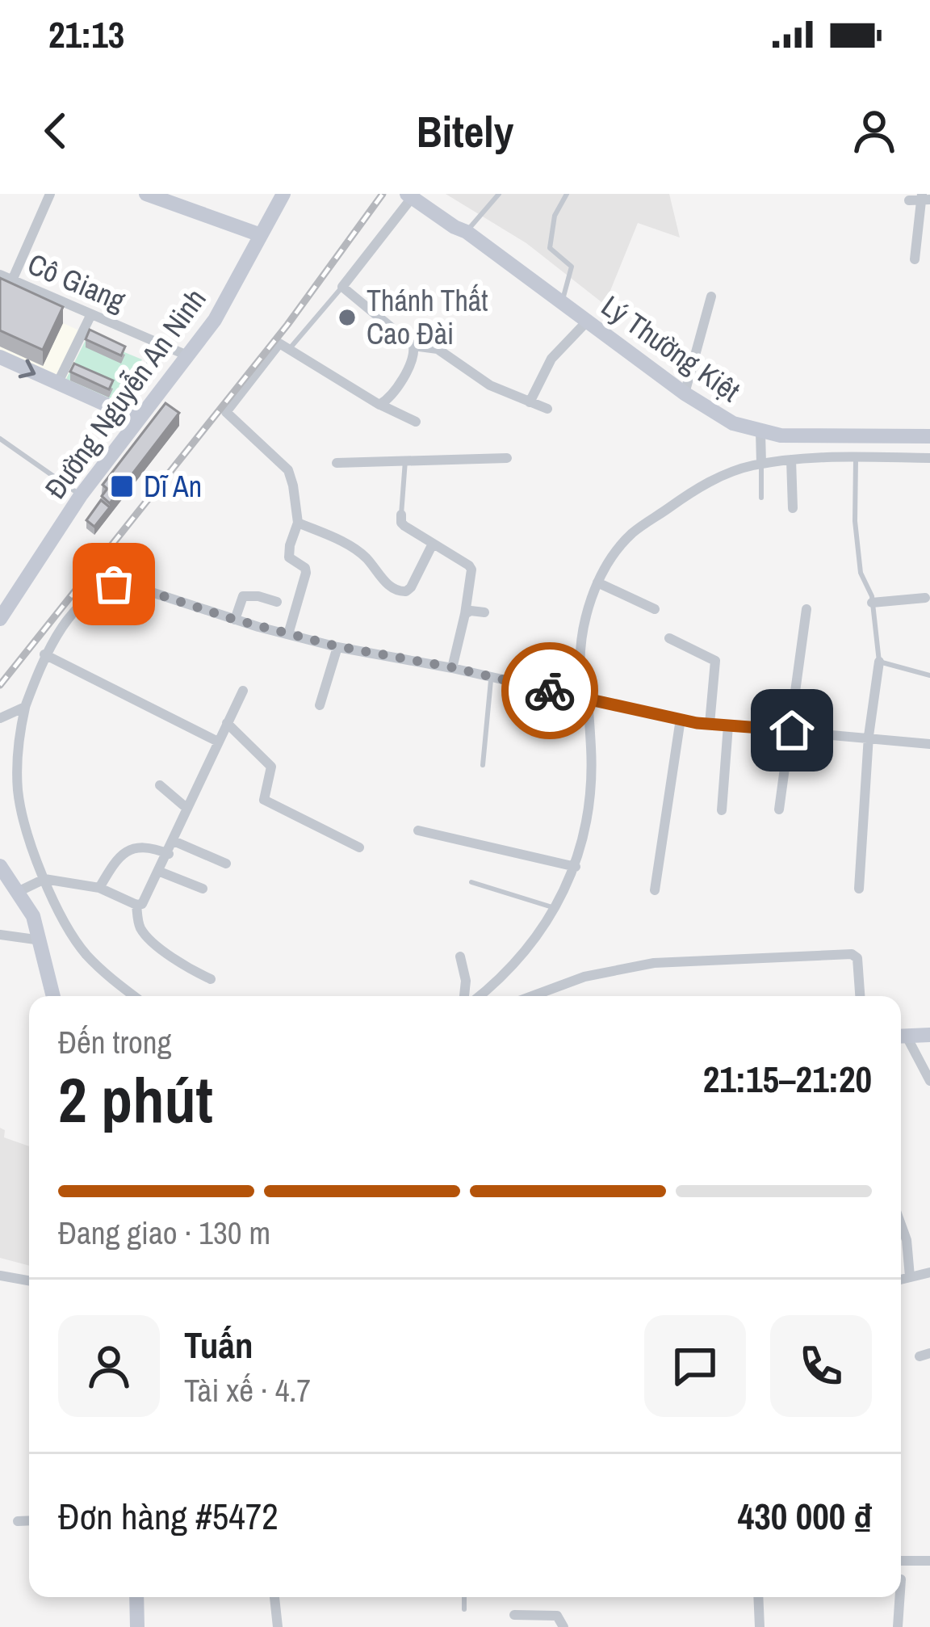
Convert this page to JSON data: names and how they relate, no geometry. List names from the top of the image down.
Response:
{
  "streets": {
    "main road": ["Lý Thường Kiệt", "Đường Nguyễn An Ninh"],
    "street": ["Cô Giang"]
  },
  "crossings": [
    ["Cô Giang", "Đường Nguyễn An Ninh"]
  ],
  "places": {
    "other": ["Thánh Thất Cao Đài"],
    "transit": ["Dĩ An"]
  },
  "page": {
    "status": "21:13",
    "header": "Bitely",
    "heading": ["2 phút", "Đến trong", "21:15–21:20"],
    "panel": [
      "Tuấn",
      "Tài xế · 4.7",
      "Đơn hàng #5472",
      "430 000 ₫"
    ],
    "bar": "Đang giao · 130 m"
  }
}
